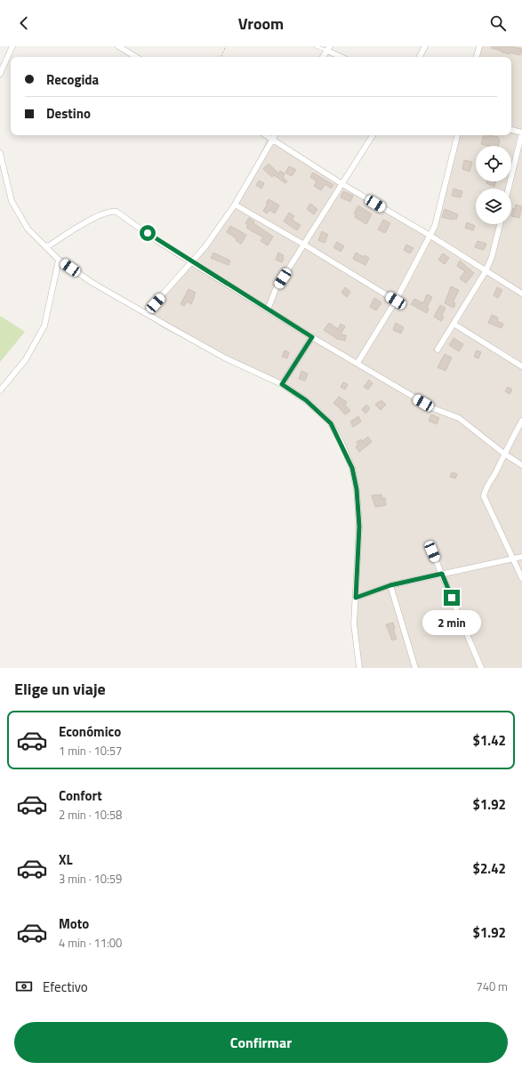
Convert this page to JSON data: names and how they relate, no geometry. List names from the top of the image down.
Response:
{
  "page": {
    "header": "Vroom",
    "banner": ["Recogida", "Destino"],
    "bubble": "2 min",
    "heading": "Elige un viaje",
    "list": [
      {
        "name": "Económico",
        "note": "1 min · 10:57",
        "value": "$1.42"
      },
      {
        "name": "Confort",
        "note": "2 min · 10:58",
        "value": "$1.92"
      },
      {
        "name": "XL",
        "note": "3 min · 10:59",
        "value": "$2.42"
      },
      {
        "name": "Moto",
        "note": "4 min · 11:00",
        "value": "$1.92"
      }
    ],
    "pay": ["Efectivo", "740 m"],
    "buttons": "Confirmar"
  }
}
